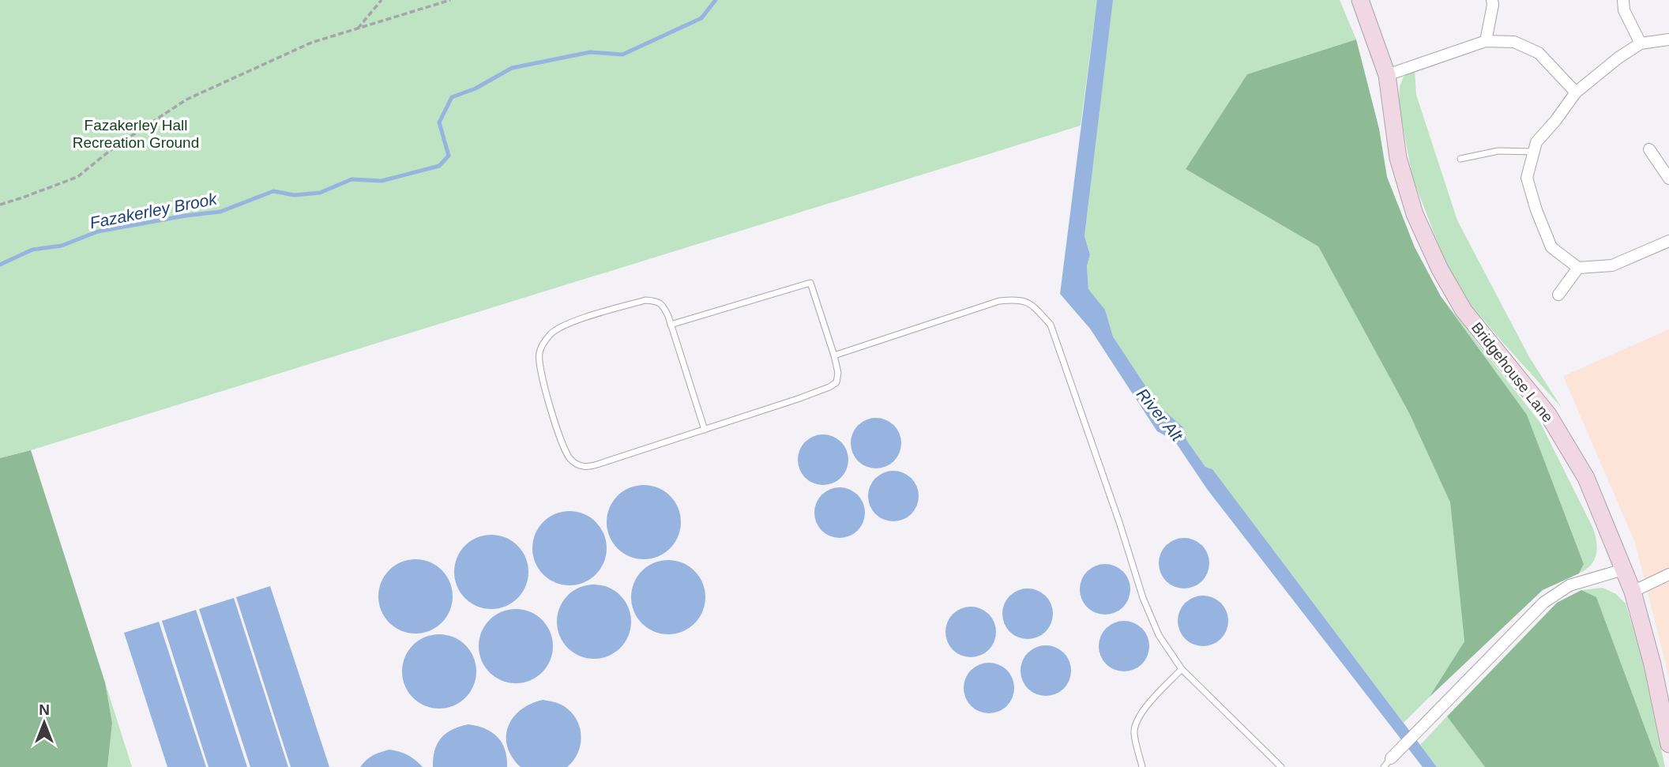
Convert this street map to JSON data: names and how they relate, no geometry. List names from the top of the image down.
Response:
{
  "streets": {
    "street": ["Bridgehouse Lane"]
  },
  "water": ["Fazakerley Brook", "River Alt"],
  "parks": ["Fazakerley Hall Recreation Ground"],
  "north": "top"
}
